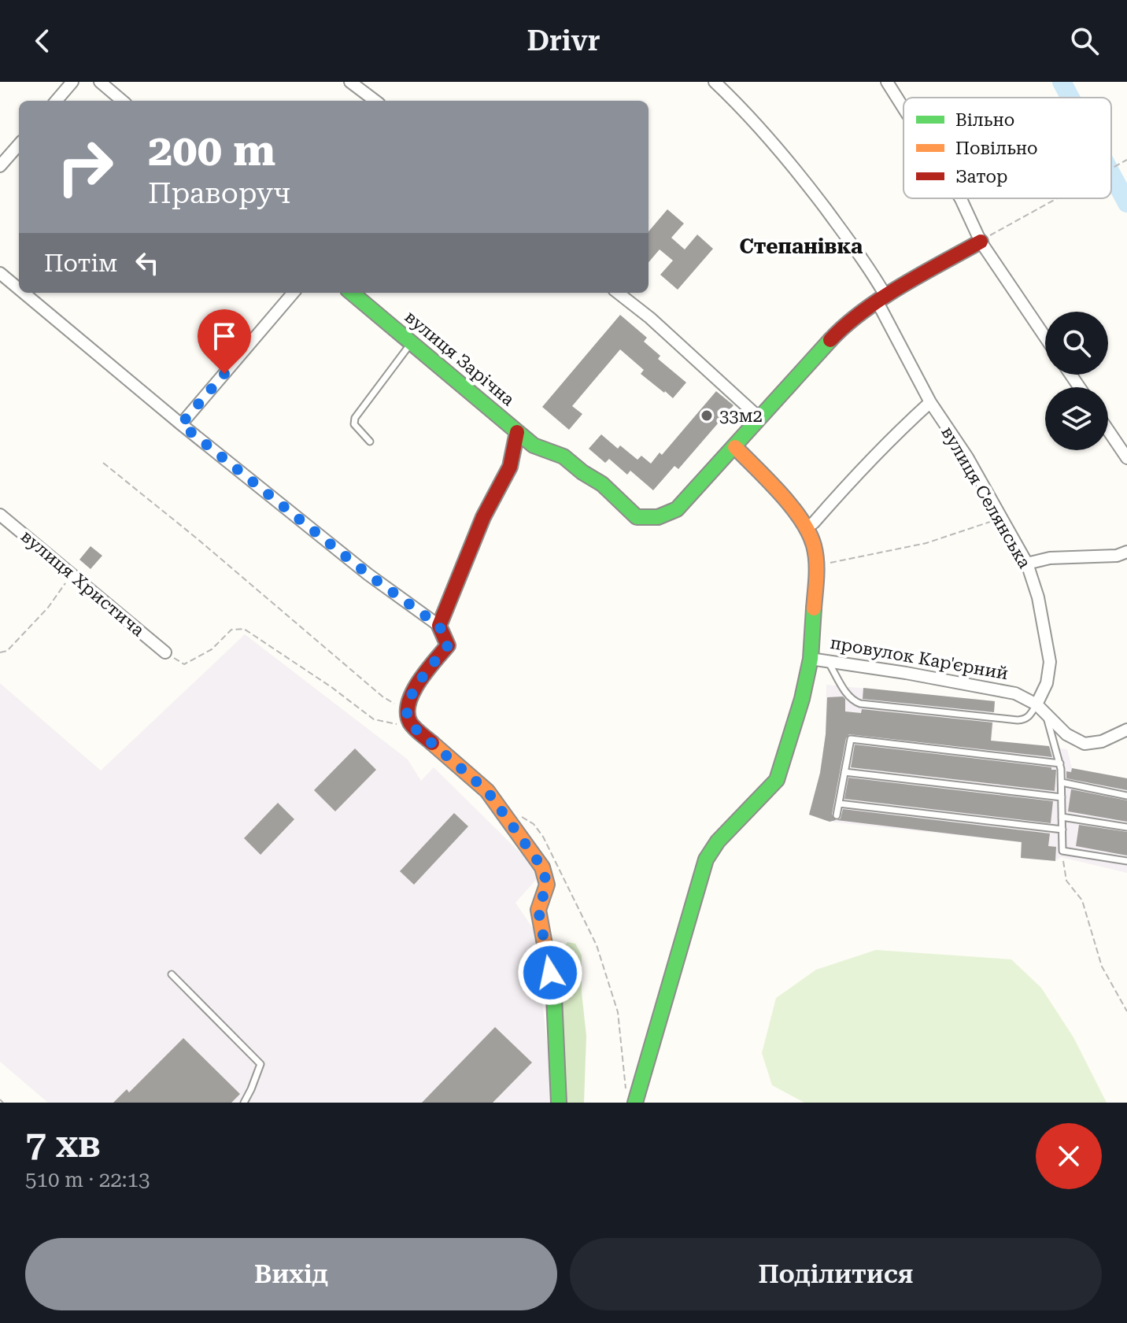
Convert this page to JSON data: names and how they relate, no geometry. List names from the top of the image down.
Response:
{
  "streets": {
    "street": [
      "вулиця Зарічна",
      "вулиця Селянська",
      "вулиця Христича",
      "провулок Кар'єрний"
    ]
  },
  "crossings": [
    ["вулиця Зарічна", "провулок Кар'єрний"],
    ["вулиця Селянська", "провулок Кар'єрний"]
  ],
  "districts": ["Степанівка"],
  "places": ["33м2"],
  "legend": ["Вільно", "Повільно", "Затор"],
  "page": {
    "header": "Drivr",
    "turn": ["200 m", "Праворуч"],
    "then": "Потім",
    "heading": ["7 хв", "510 m · 22:13"],
    "buttons": ["Вихід", "Поділитися"]
  }
}
